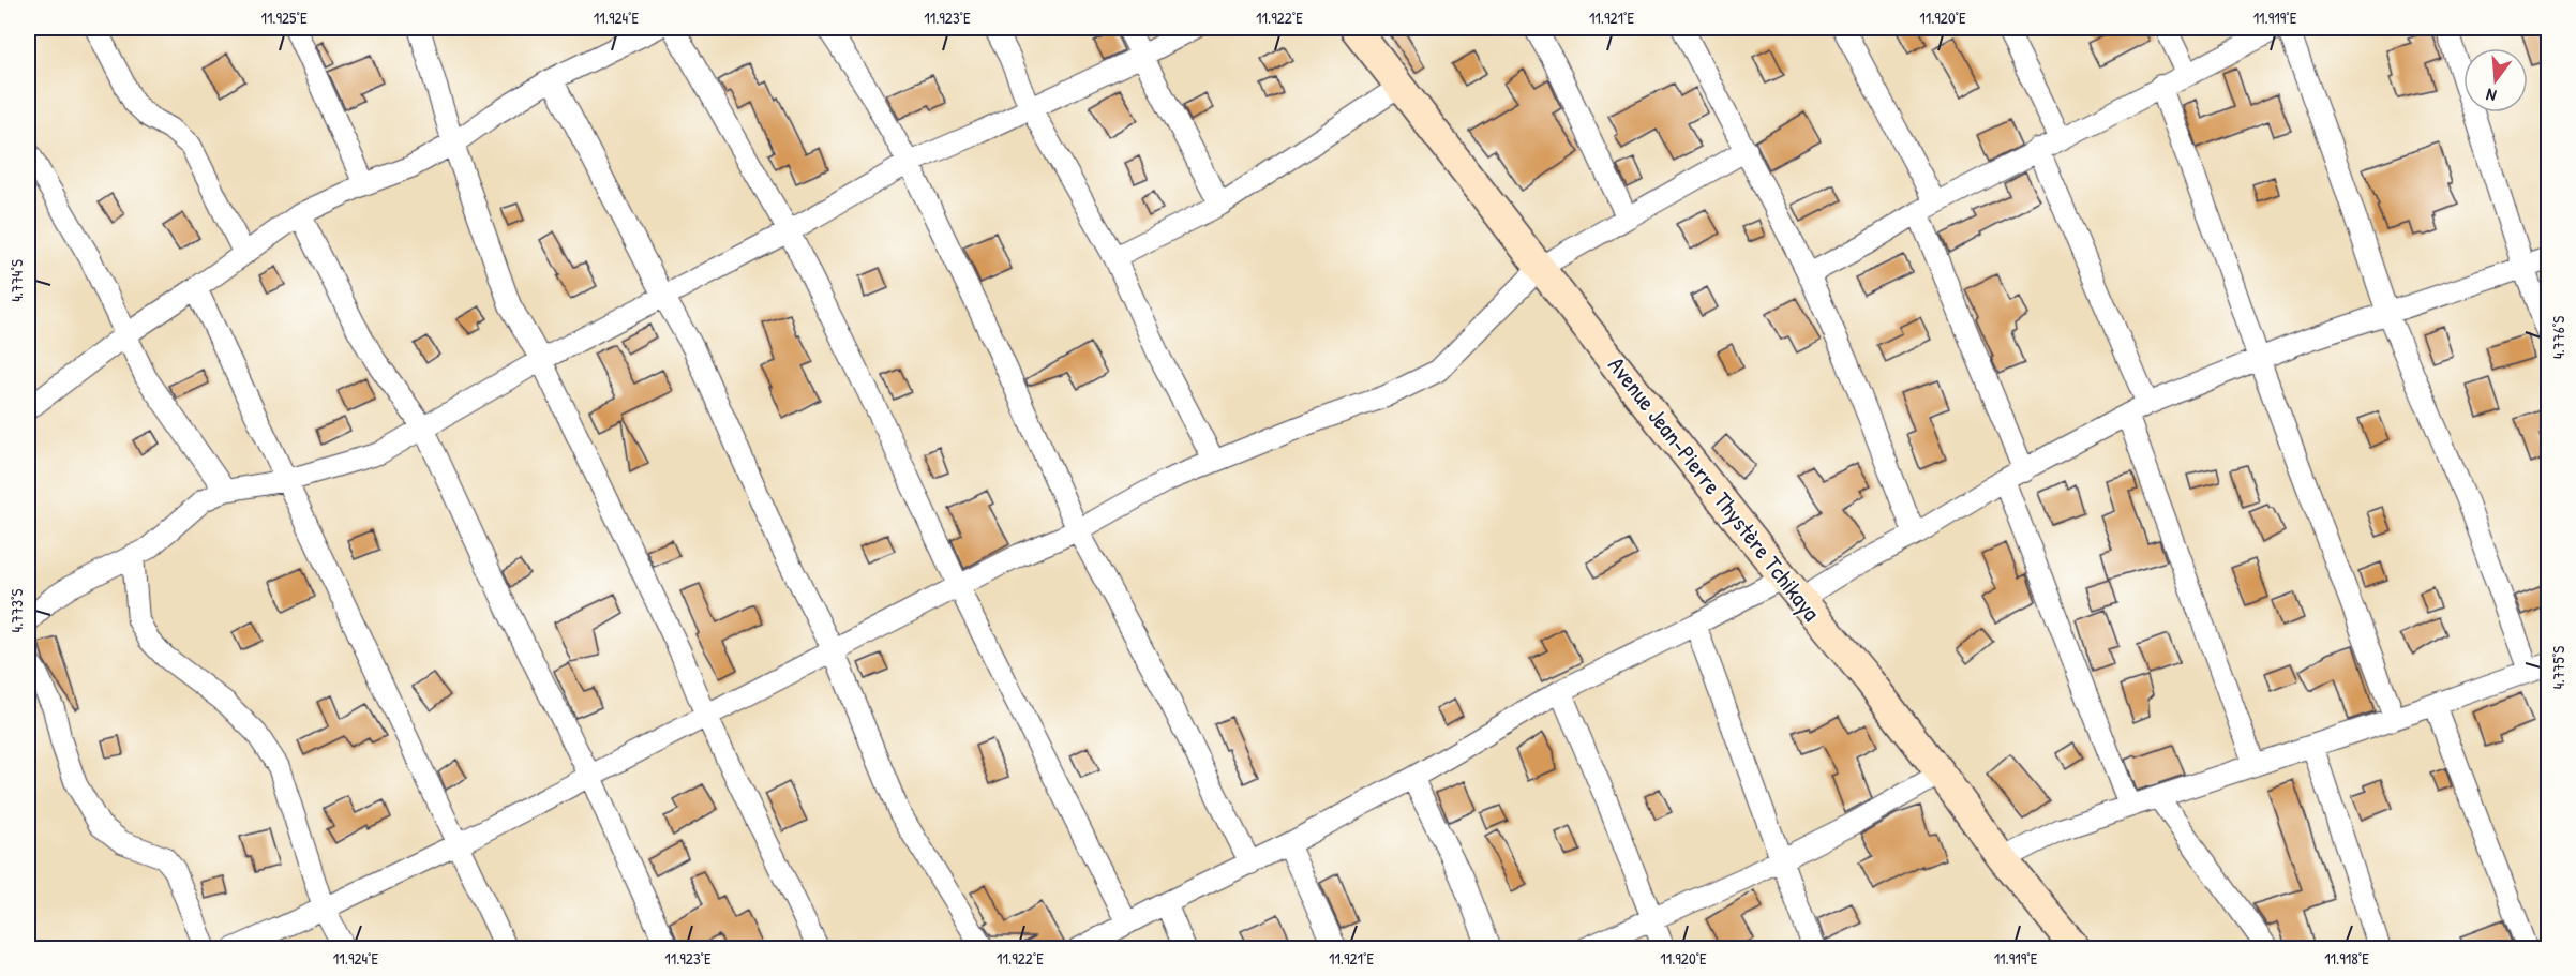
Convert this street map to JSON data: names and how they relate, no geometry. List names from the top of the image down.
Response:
{
  "streets": {
    "street": ["Avenue Jean-Pierre Thystère Tchikaya"]
  },
  "north": "bottom",
  "coordinates": [
    "11.925°E",
    "11.924°E",
    "11.923°E",
    "11.922°E",
    "11.921°E",
    "11.920°E",
    "11.919°E",
    "4.774°S",
    "4.776°S",
    "4.773°S",
    "4.775°S",
    "11.918°E"
  ]
}
